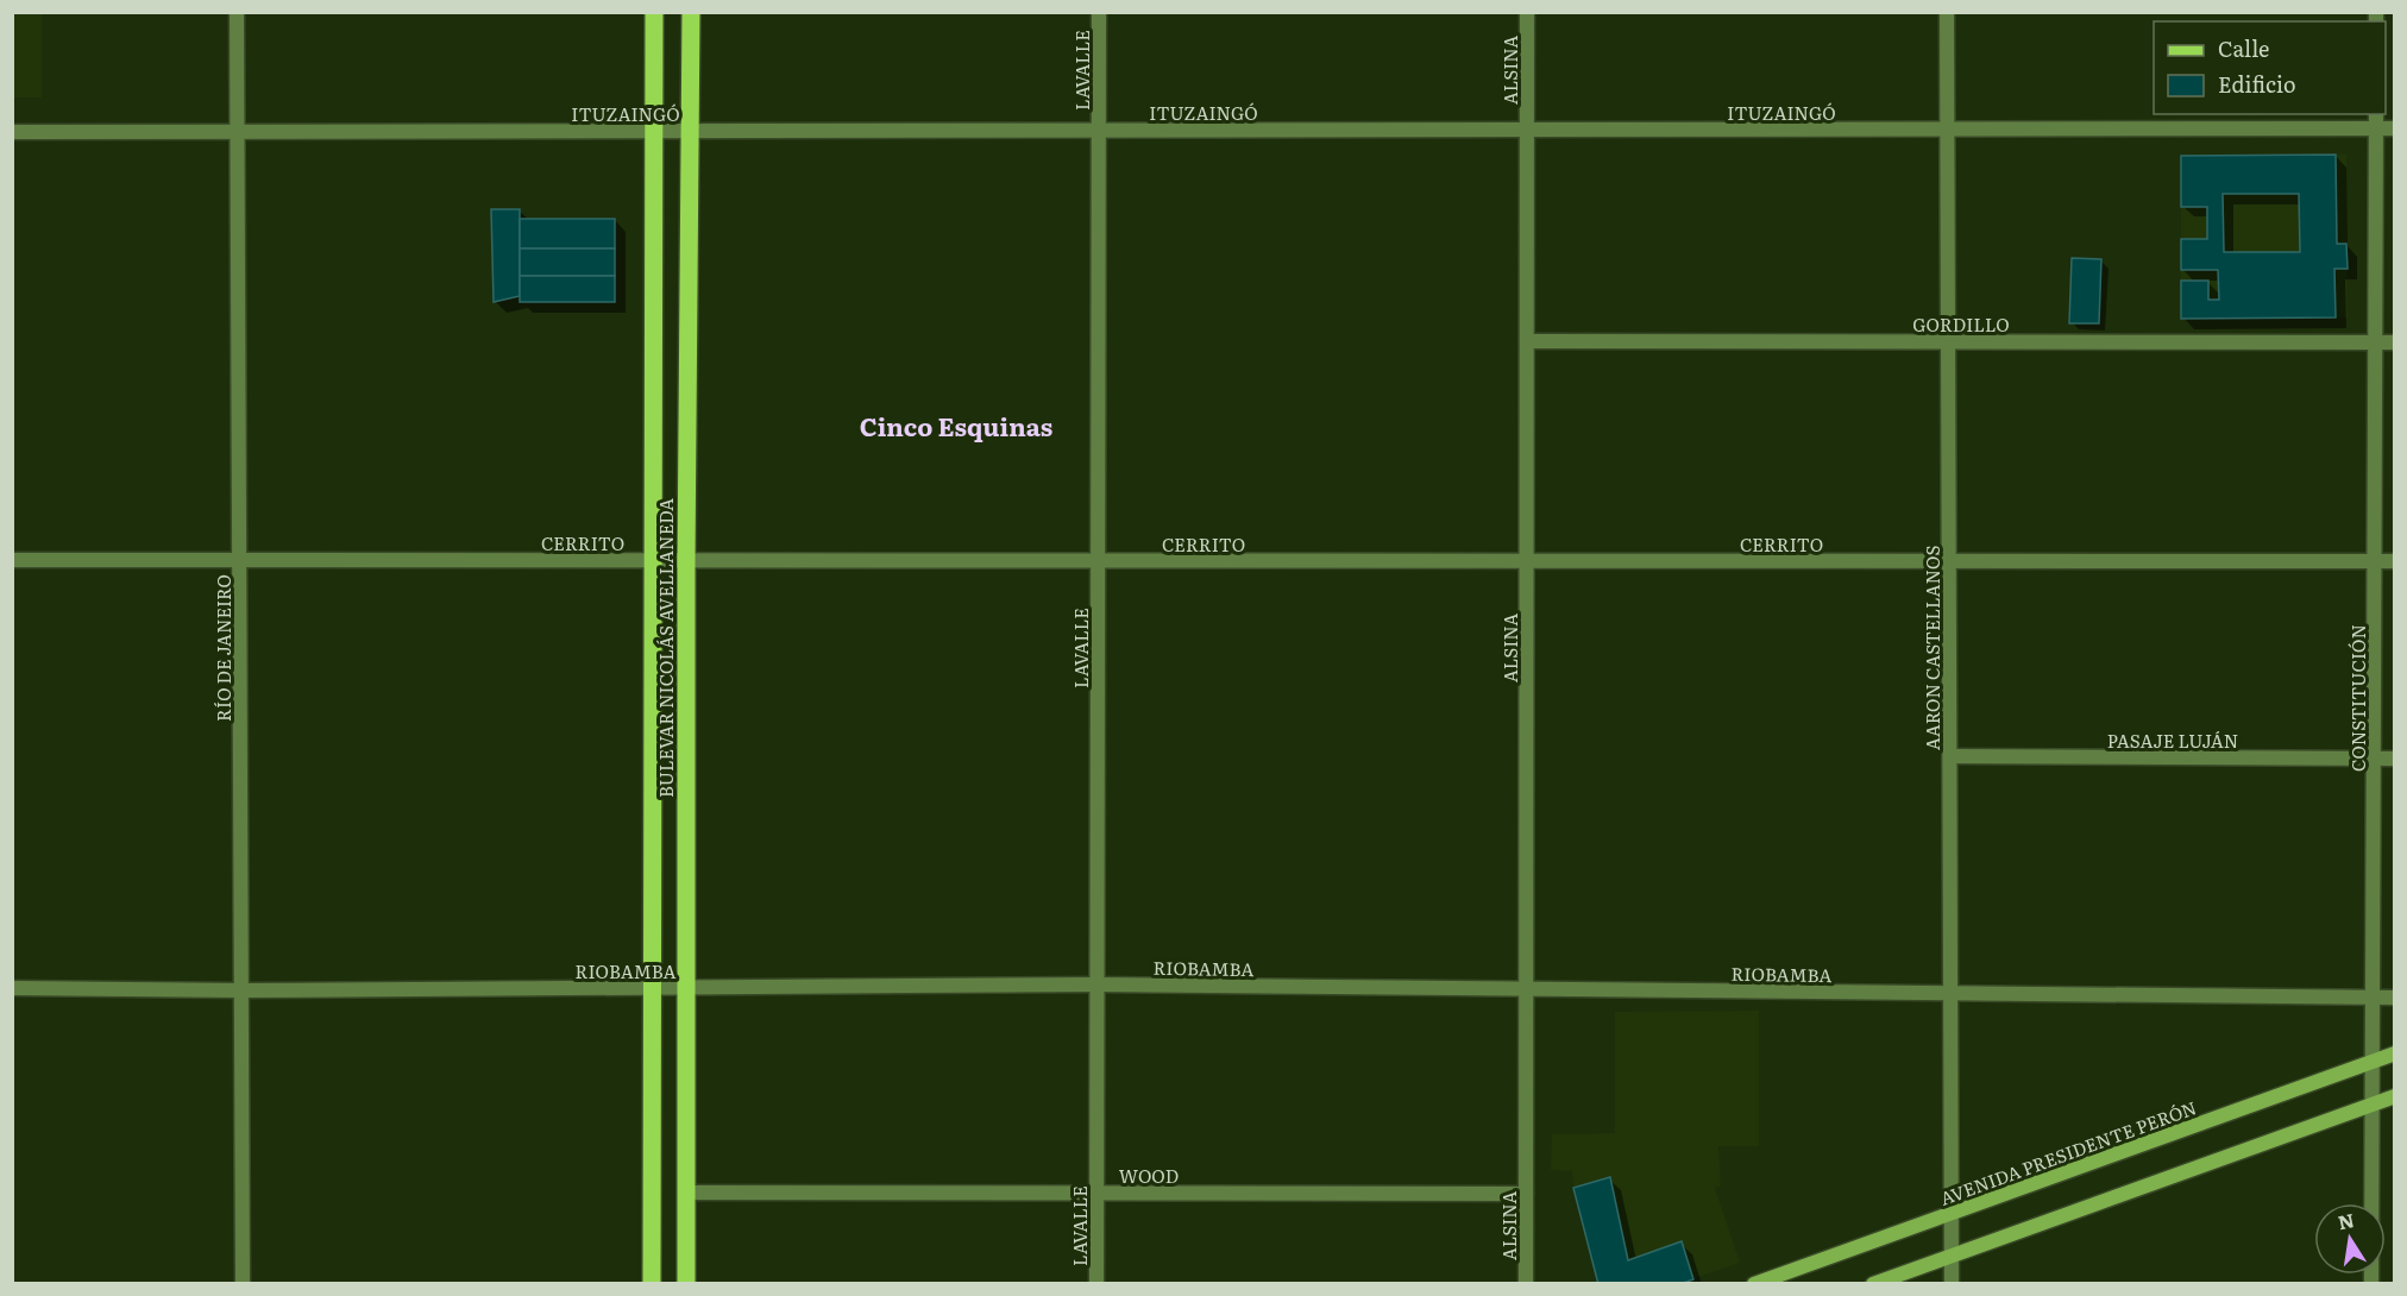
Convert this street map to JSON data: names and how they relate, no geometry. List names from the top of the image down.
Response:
{
  "streets": {
    "main road": ["BULEVAR NICOLÁS AVELLANEDA", "AVENIDA PRESIDENTE PERÓN"],
    "street": [
      "LAVALLE",
      "ALSINA",
      "ITUZAINGÓ",
      "GORDILLO",
      "CERRITO",
      "RÍO DE JANEIRO",
      "AARON CASTELLANOS",
      "CONSTITUCIÓN",
      "PASAJE LUJÁN",
      "RIOBAMBA",
      "WOOD"
    ]
  },
  "crossings": [
    ["LAVALLE", "ITUZAINGÓ"],
    ["LAVALLE", "CERRITO"],
    ["LAVALLE", "RIOBAMBA"],
    ["LAVALLE", "WOOD"],
    ["ALSINA", "ITUZAINGÓ"],
    ["ALSINA", "GORDILLO"],
    ["ALSINA", "CERRITO"],
    ["ALSINA", "RIOBAMBA"],
    ["ALSINA", "WOOD"],
    ["ITUZAINGÓ", "RÍO DE JANEIRO"],
    ["ITUZAINGÓ", "BULEVAR NICOLÁS AVELLANEDA"],
    ["ITUZAINGÓ", "AARON CASTELLANOS"],
    ["ITUZAINGÓ", "CONSTITUCIÓN"],
    ["GORDILLO", "AARON CASTELLANOS"],
    ["GORDILLO", "CONSTITUCIÓN"],
    ["CERRITO", "RÍO DE JANEIRO"],
    ["CERRITO", "BULEVAR NICOLÁS AVELLANEDA"],
    ["CERRITO", "AARON CASTELLANOS"],
    ["CERRITO", "CONSTITUCIÓN"],
    ["RÍO DE JANEIRO", "RIOBAMBA"],
    ["BULEVAR NICOLÁS AVELLANEDA", "RIOBAMBA"],
    ["BULEVAR NICOLÁS AVELLANEDA", "WOOD"],
    ["AARON CASTELLANOS", "PASAJE LUJÁN"],
    ["AARON CASTELLANOS", "RIOBAMBA"],
    ["AARON CASTELLANOS", "AVENIDA PRESIDENTE PERÓN"],
    ["CONSTITUCIÓN", "PASAJE LUJÁN"],
    ["CONSTITUCIÓN", "RIOBAMBA"],
    ["CONSTITUCIÓN", "AVENIDA PRESIDENTE PERÓN"]
  ],
  "districts": ["Cinco Esquinas"],
  "legend": ["Calle", "Edificio"],
  "north": "top"
}
